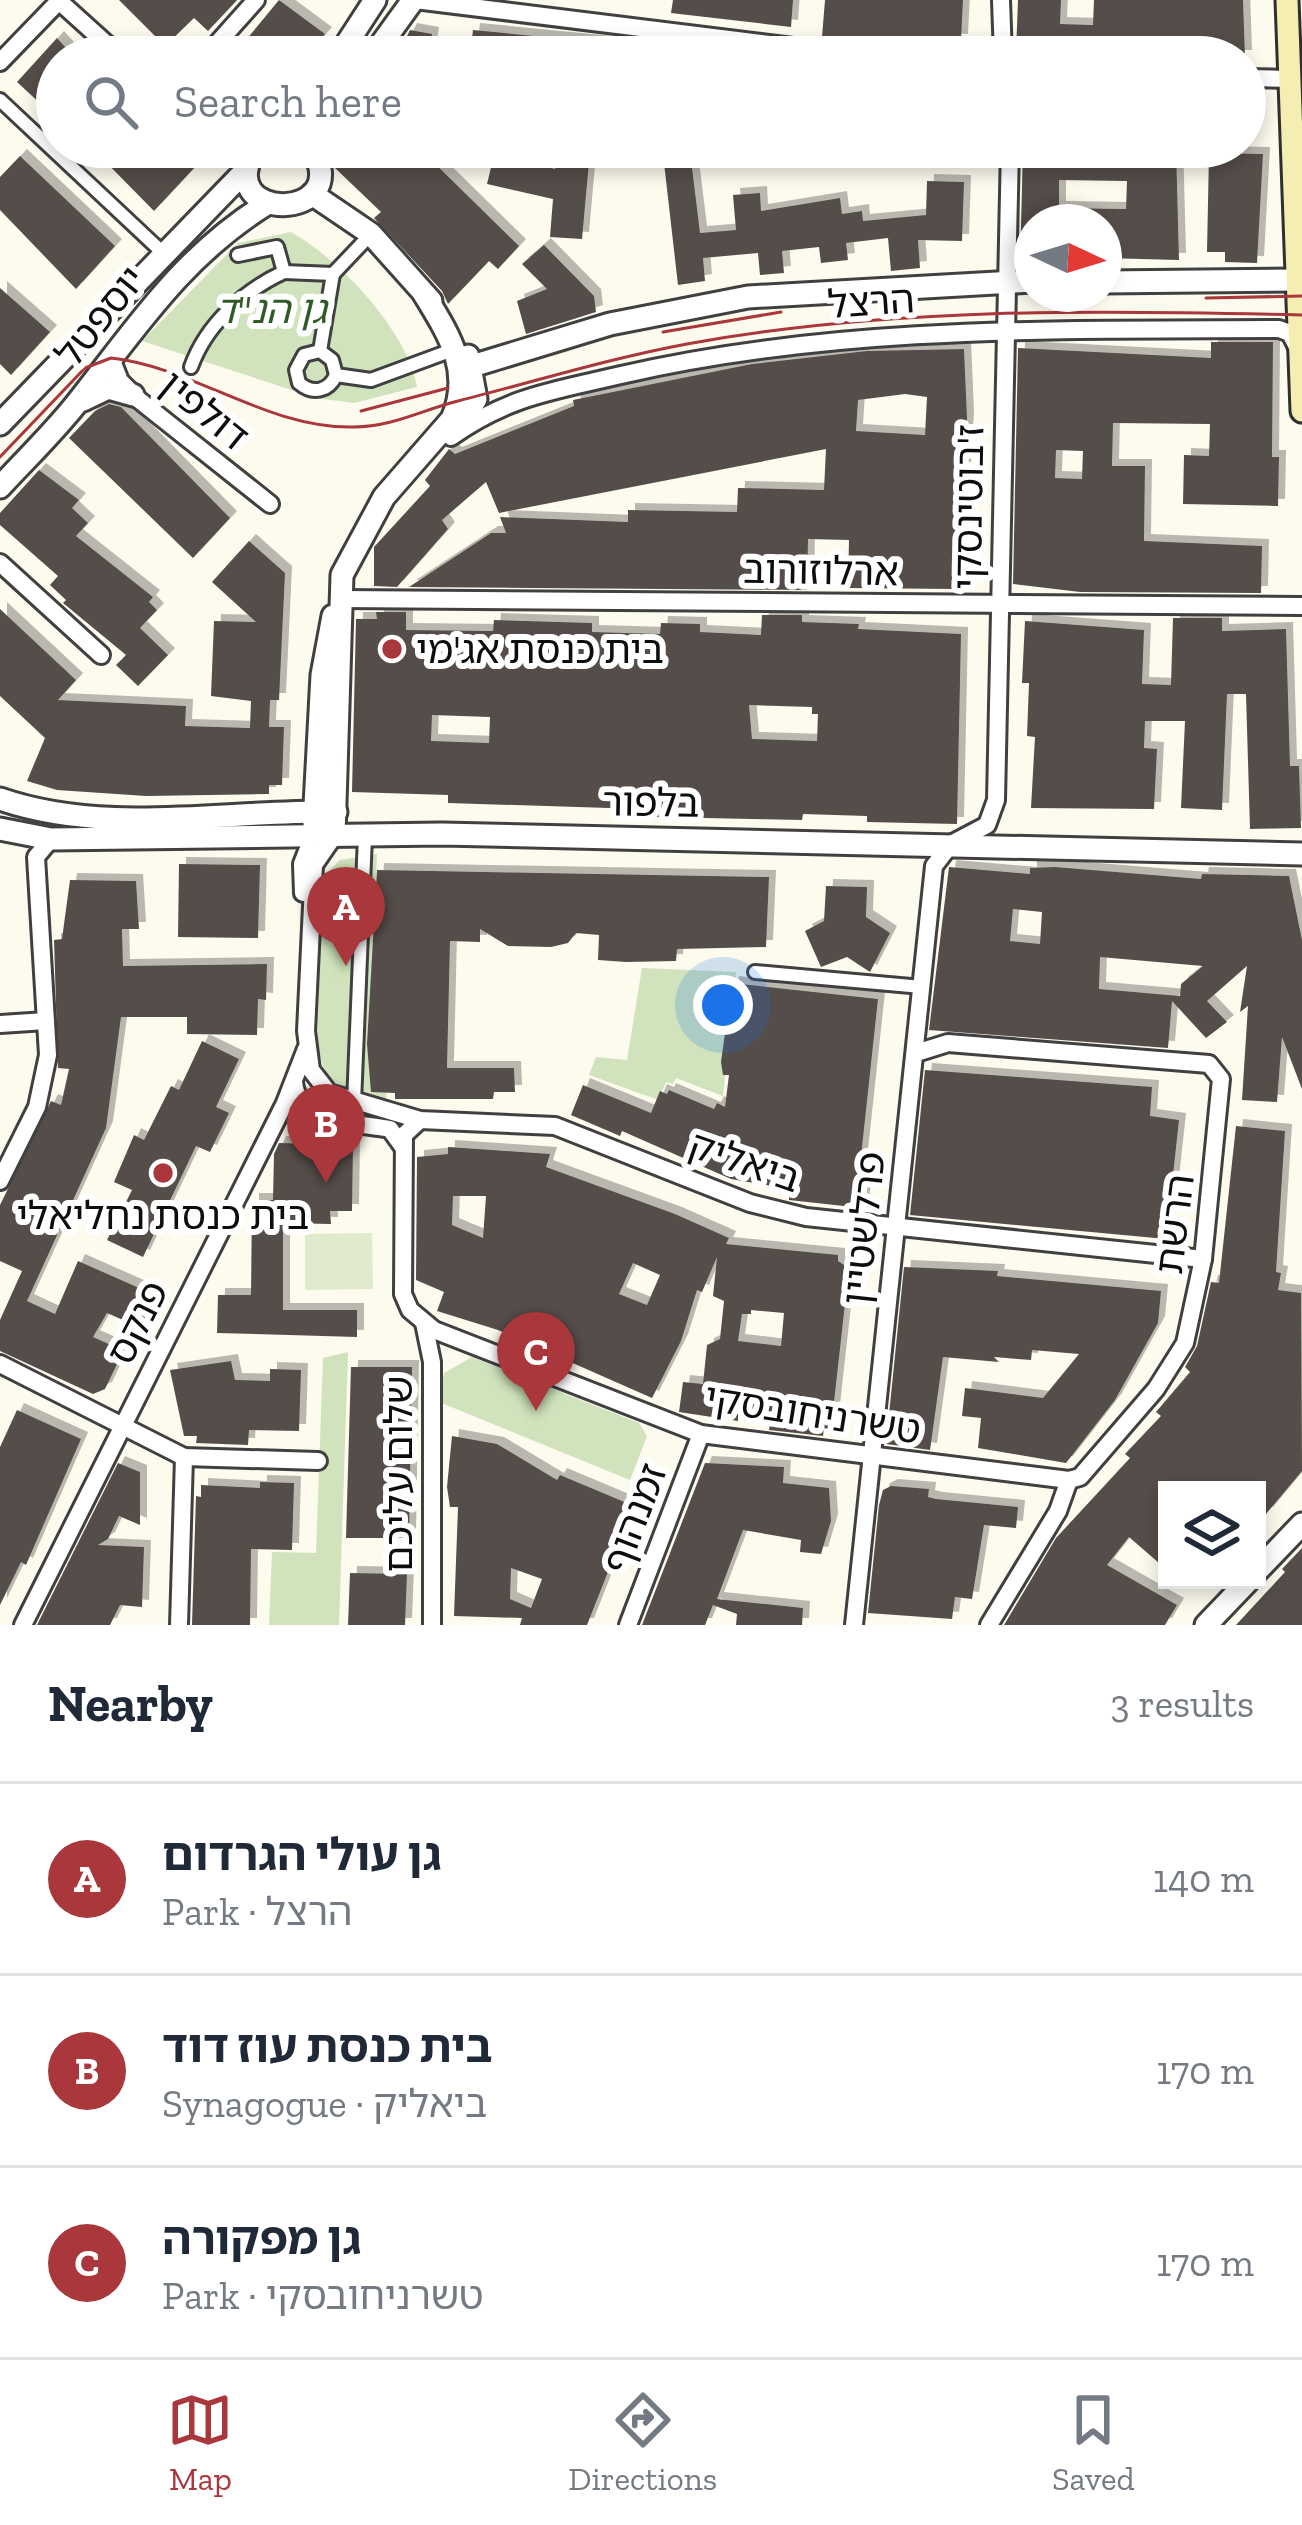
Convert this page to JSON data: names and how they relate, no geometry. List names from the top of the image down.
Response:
{
  "streets": {
    "street": [
      "הרצל",
      "יוספטל",
      "דולפין",
      "ז'בוטינסקי",
      "ארלוזורוב",
      "בלפור",
      "ביאליק",
      "הרשת",
      "פרלשטיין",
      "פנקס",
      "טשרניחובסקי",
      "שלום עליכם",
      "זמנהוף"
    ]
  },
  "crossings": [
    ["הרצל", "ז'בוטינסקי"],
    ["הרצל", "ארלוזורוב"],
    ["הרצל", "בלפור"],
    ["הרצל", "ביאליק"],
    ["הרצל", "פנקס"],
    ["יוספטל", "דולפין"],
    ["ז'בוטינסקי", "ארלוזורוב"],
    ["ז'בוטינסקי", "בלפור"],
    ["ז'בוטינסקי", "פרלשטיין"],
    ["בלפור", "פרלשטיין"],
    ["ביאליק", "הרשת"],
    ["ביאליק", "פרלשטיין"],
    ["ביאליק", "פנקס"],
    ["הרשת", "פרלשטיין"],
    ["הרשת", "טשרניחובסקי"],
    ["פרלשטיין", "טשרניחובסקי"],
    ["טשרניחובסקי", "שלום עליכם"],
    ["טשרניחובסקי", "זמנהוף"]
  ],
  "parks": ["גן הנ\"ד"],
  "places": ["בית כנסת אג'מי", "בית כנסת נחליאלי"],
  "north": "right",
  "page": {
    "search": "Search here",
    "pins": ["A", "B", "C"],
    "heading": ["Nearby", "3 results"],
    "list": [
      {
        "mark": "A",
        "name": "גן עולי הגרדום",
        "note": "Park · הרצל",
        "value": "140 m"
      },
      {
        "mark": "B",
        "name": "בית כנסת עוז דוד",
        "note": "Synagogue · ביאליק",
        "value": "170 m"
      },
      {
        "mark": "C",
        "name": "גן מפקורה",
        "note": "Park · טשרניחובסקי",
        "value": "170 m"
      }
    ],
    "nav": ["Map", "Directions", "Saved"]
  }
}
